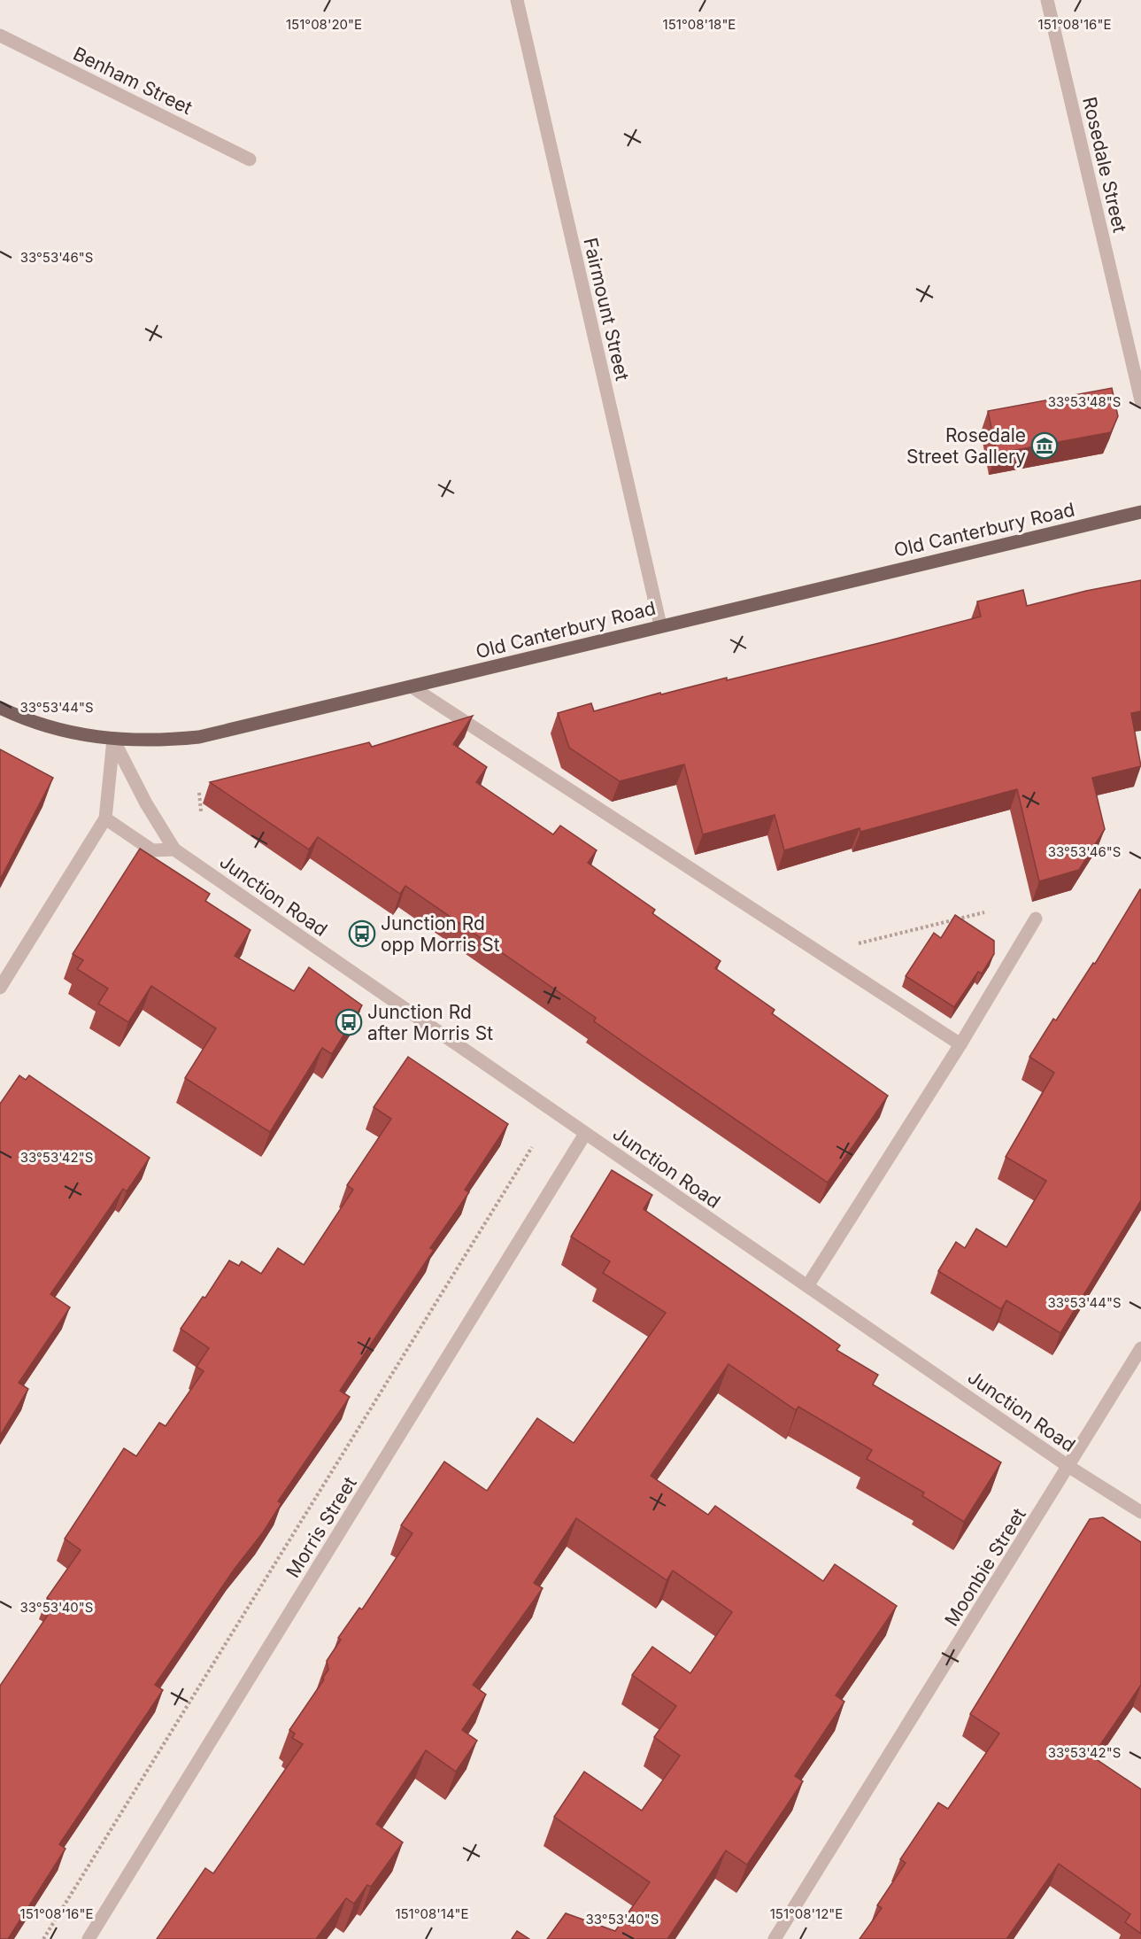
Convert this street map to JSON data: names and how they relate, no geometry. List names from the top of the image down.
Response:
{
  "streets": {
    "main road": ["Old Canterbury Road"],
    "street": [
      "Benham Street",
      "Rosedale Street",
      "Fairmount Street",
      "Junction Road",
      "Morris Street",
      "Moonbie Street"
    ]
  },
  "crossings": [
    ["Fairmount Street", "Old Canterbury Road"],
    ["Old Canterbury Road", "Junction Road"],
    ["Junction Road", "Morris Street"],
    ["Junction Road", "Moonbie Street"]
  ],
  "places": {
    "museum": ["Rosedale Street Gallery"],
    "bus stop": ["Junction Rd opp Morris St", "Junction Rd after Morris St"]
  },
  "coordinates": [
    "151°08'20\"E",
    "151°08'18\"E",
    "151°08'16\"E",
    "33°53'46\"S",
    "33°53'48\"S",
    "33°53'44\"S",
    "33°53'42\"S",
    "33°53'40\"S",
    "151°08'14\"E",
    "151°08'12\"E"
  ]
}
